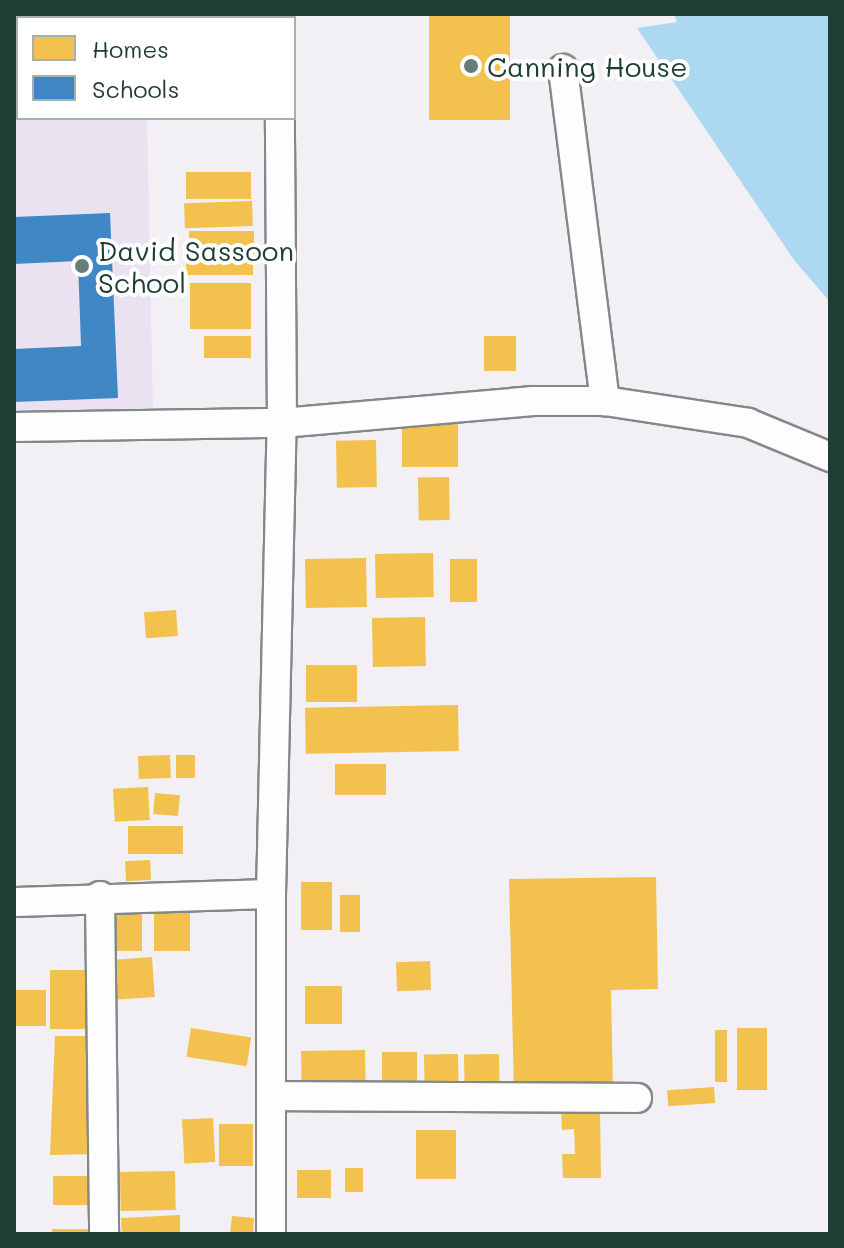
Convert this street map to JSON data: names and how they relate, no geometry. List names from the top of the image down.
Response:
{
  "places": ["Canning House", "David Sassoon School"],
  "legend": ["Homes", "Schools"]
}
